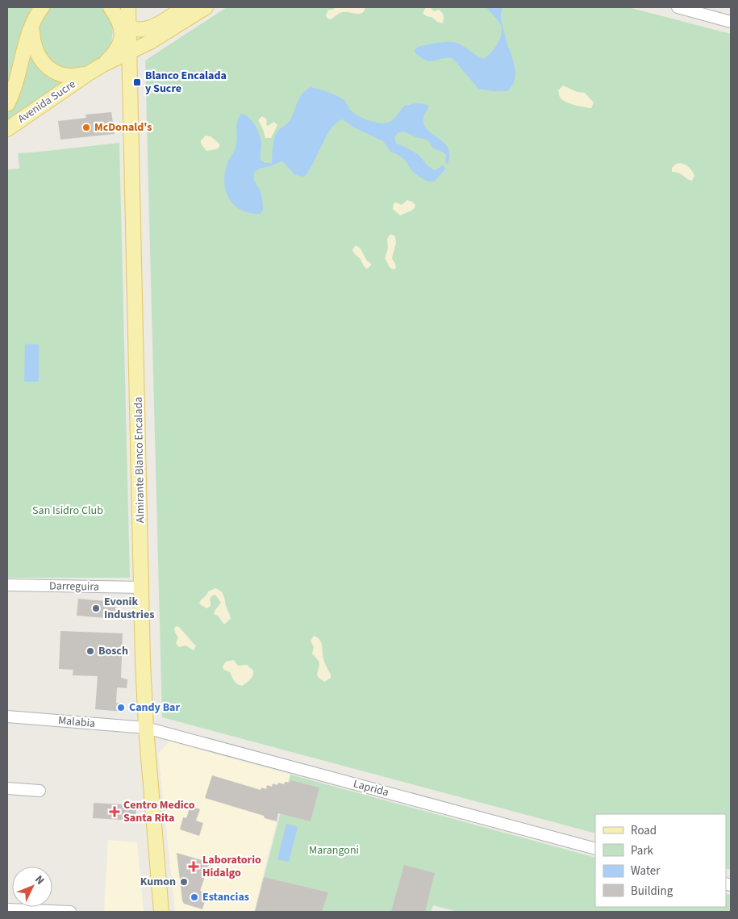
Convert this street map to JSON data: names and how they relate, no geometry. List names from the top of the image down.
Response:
{
  "streets": {
    "main road": ["Avenida Sucre", "Almirante Blanco Encalada"],
    "street": ["Darreguira", "Malabia", "Laprida"]
  },
  "crossings": [
    ["Almirante Blanco Encalada", "Darreguira"],
    ["Almirante Blanco Encalada", "Malabia"],
    ["Almirante Blanco Encalada", "Laprida"],
    ["Malabia", "Laprida"]
  ],
  "parks": ["San Isidro Club", "Marangoni"],
  "places": {
    "transit": ["Blanco Encalada y Sucre"],
    "other": [
      "McDonald's",
      "Evonik Industries",
      "Bosch",
      "Candy Bar",
      "Kumon",
      "Estancias"
    ],
    "health": ["Centro Medico Santa Rita", "Laboratorio Hidalgo"]
  },
  "legend": [
    "Road",
    "Park",
    "Water",
    "Building"
  ],
  "north": "top right"
}
